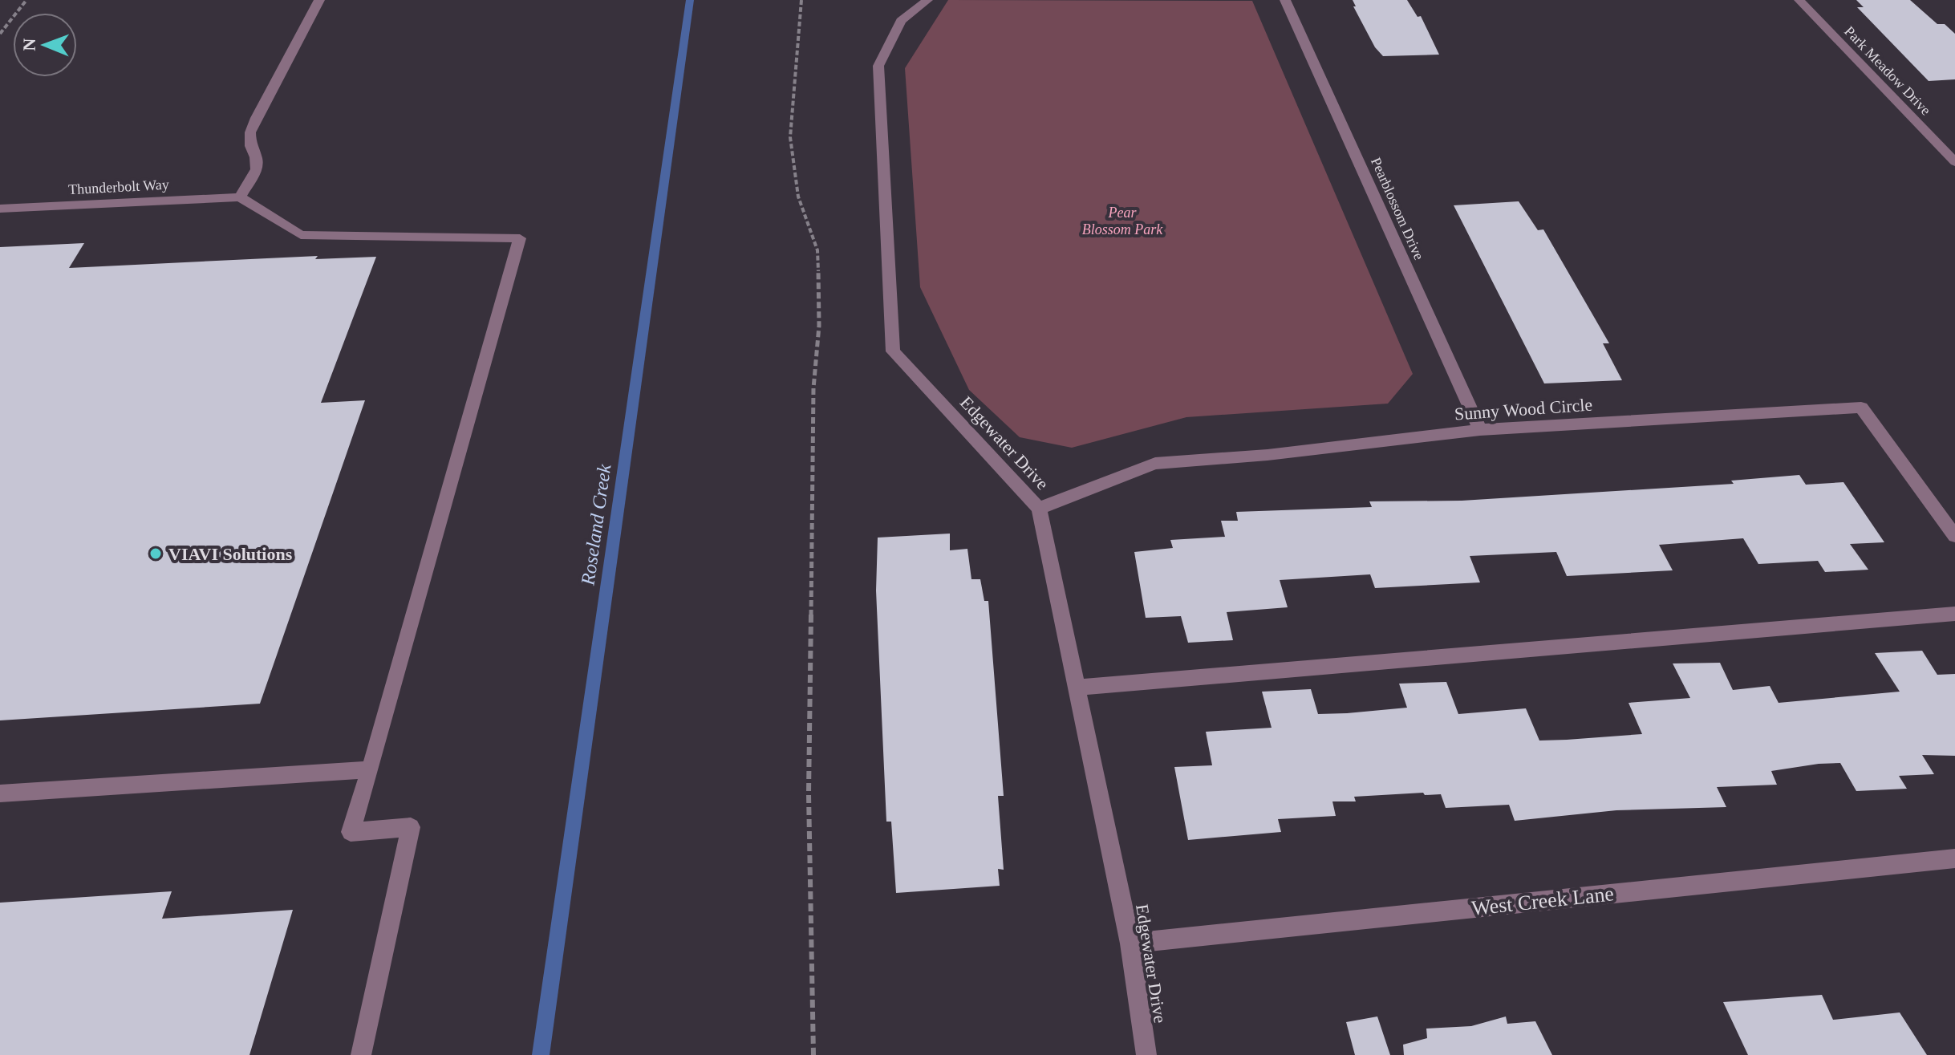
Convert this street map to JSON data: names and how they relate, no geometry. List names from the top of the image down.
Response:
{
  "streets": {
    "street": [
      "Park Meadow Drive",
      "Thunderbolt Way",
      "Pearblossom Drive",
      "Sunny Wood Circle",
      "Edgewater Drive",
      "West Creek Lane"
    ]
  },
  "crossings": [
    ["Pearblossom Drive", "Sunny Wood Circle"],
    ["Sunny Wood Circle", "Edgewater Drive"],
    ["Edgewater Drive", "West Creek Lane"]
  ],
  "water": ["Roseland Creek"],
  "parks": ["Pear Blossom Park"],
  "places": ["VIAVI Solutions"],
  "north": "left"
}
